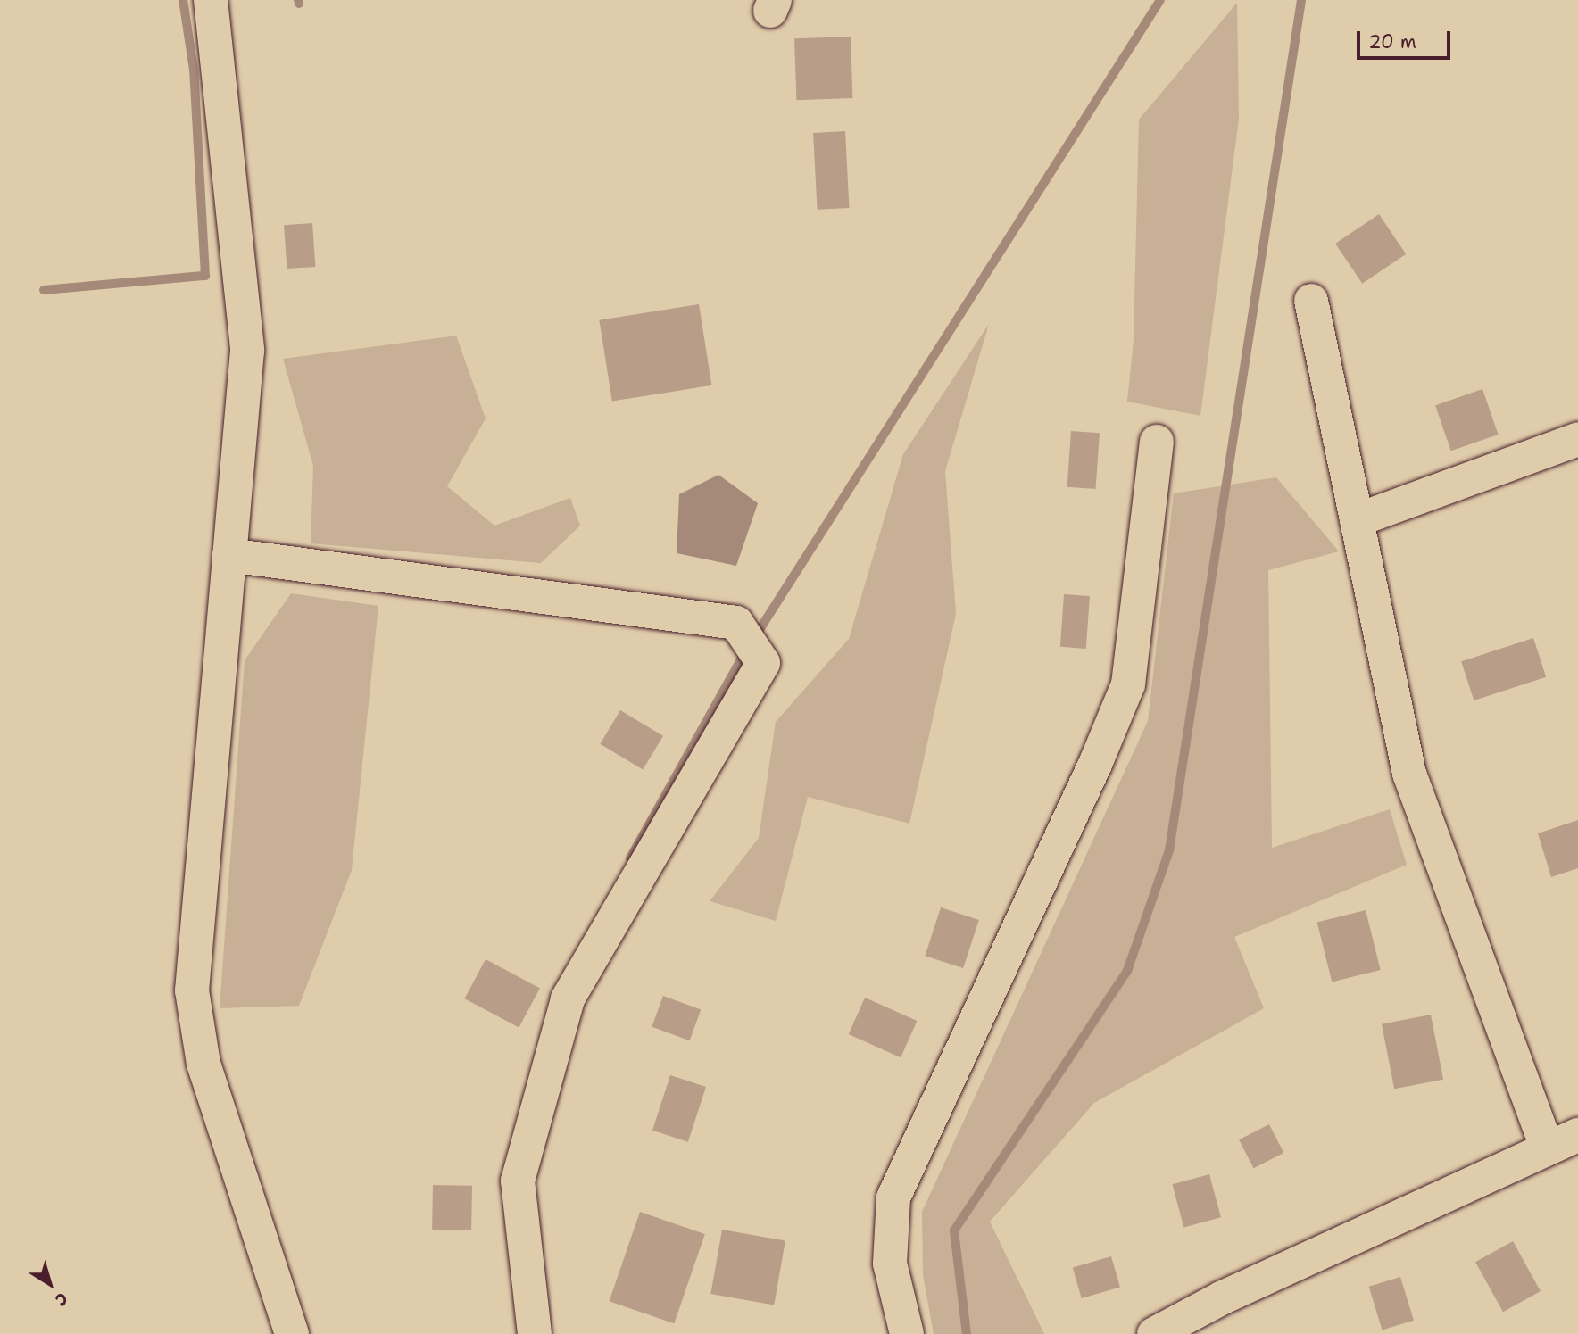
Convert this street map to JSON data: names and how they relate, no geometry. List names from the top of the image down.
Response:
{
  "scale_bar": "20 m",
  "north": "bottom right"
}
